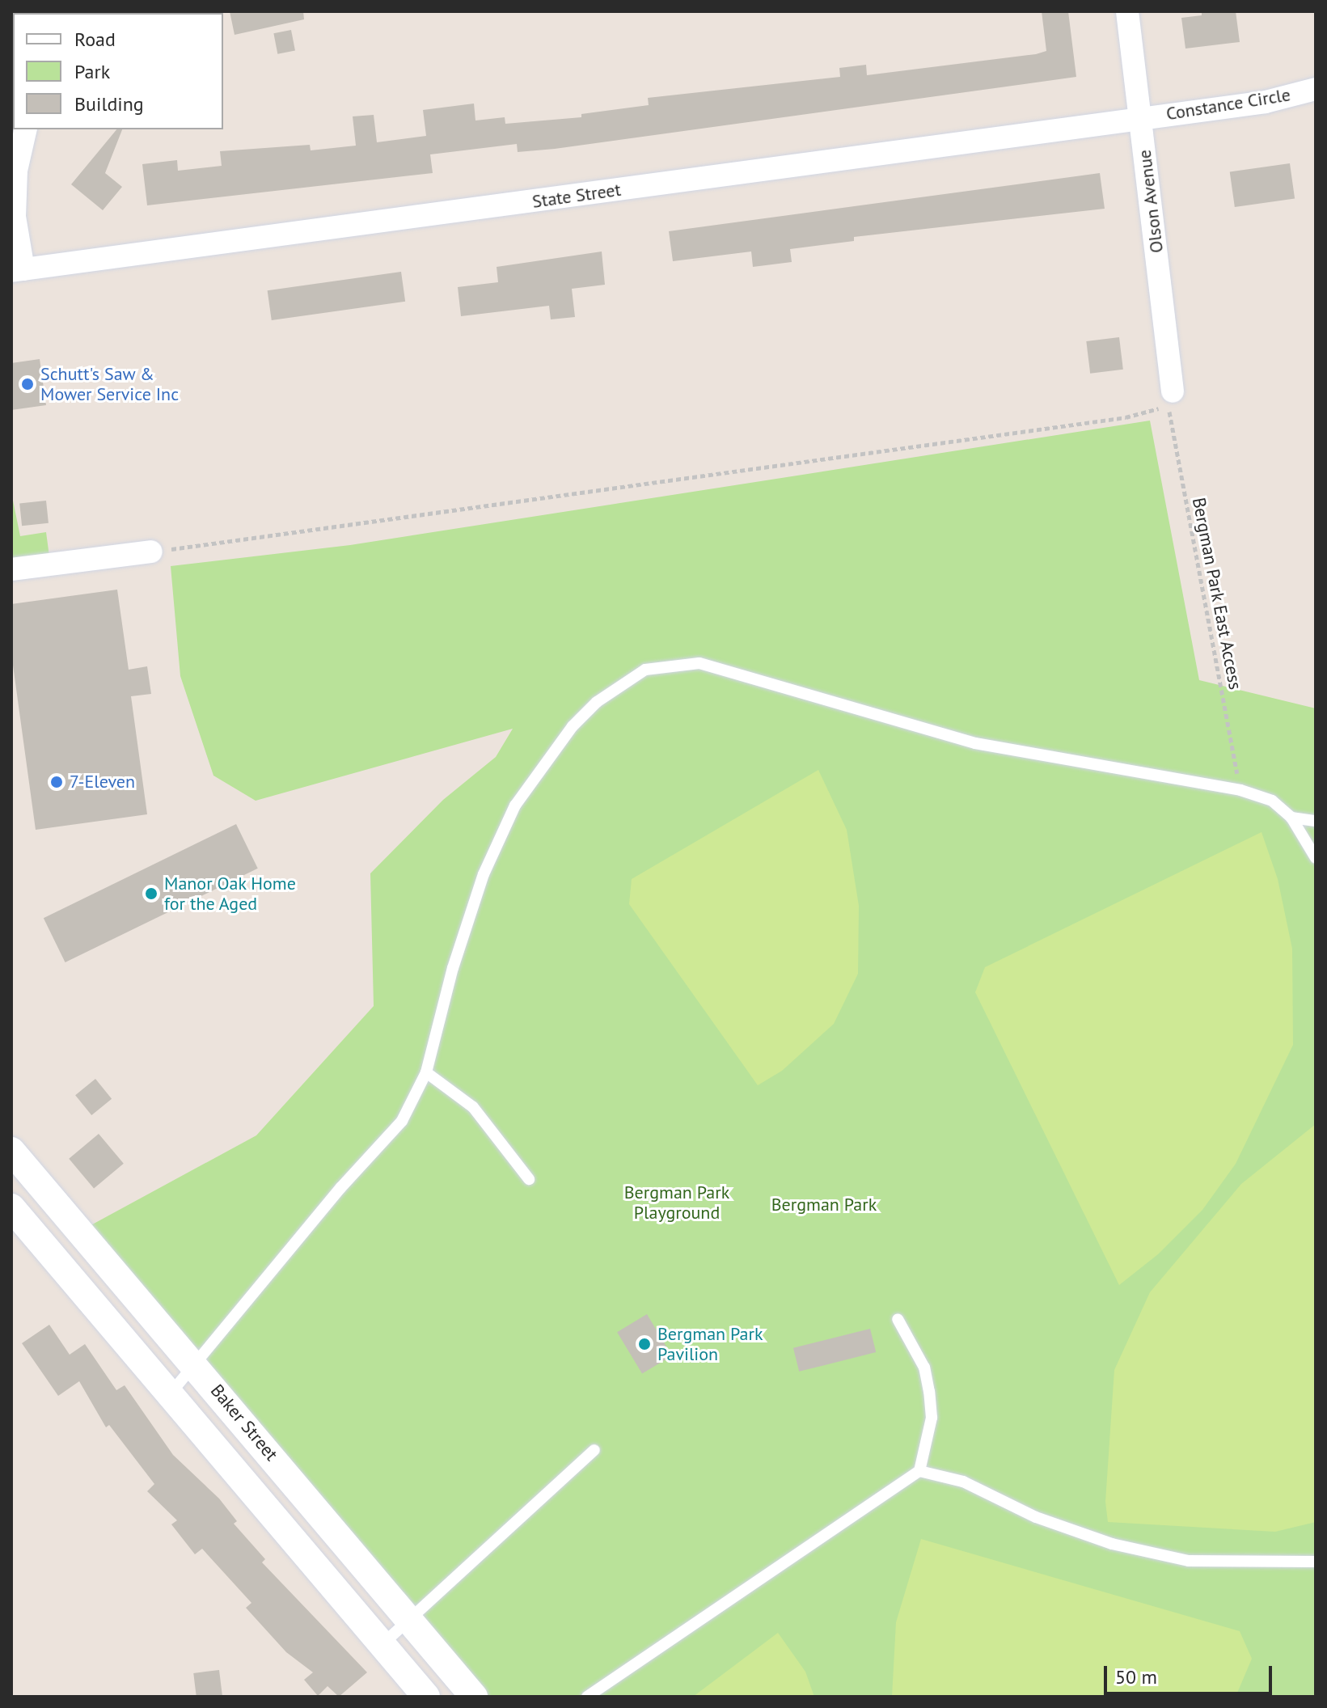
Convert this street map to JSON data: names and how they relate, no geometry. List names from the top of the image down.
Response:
{
  "streets": {
    "street": [
      "Constance Circle",
      "State Street",
      "Olson Avenue",
      "Baker Street"
    ],
    "path": ["Bergman Park East Access"]
  },
  "crossings": [
    ["Constance Circle", "State Street"],
    ["Constance Circle", "Olson Avenue"],
    ["State Street", "Olson Avenue"],
    ["Olson Avenue", "Bergman Park East Access"]
  ],
  "parks": ["Bergman Park Playground", "Bergman Park"],
  "places": [
    "Schutt's Saw & Mower Service Inc",
    "7-Eleven",
    "Manor Oak Home for the Aged",
    "Bergman Park Pavilion"
  ],
  "legend": ["Road", "Park", "Building"],
  "scale_bar": "50 m"
}
